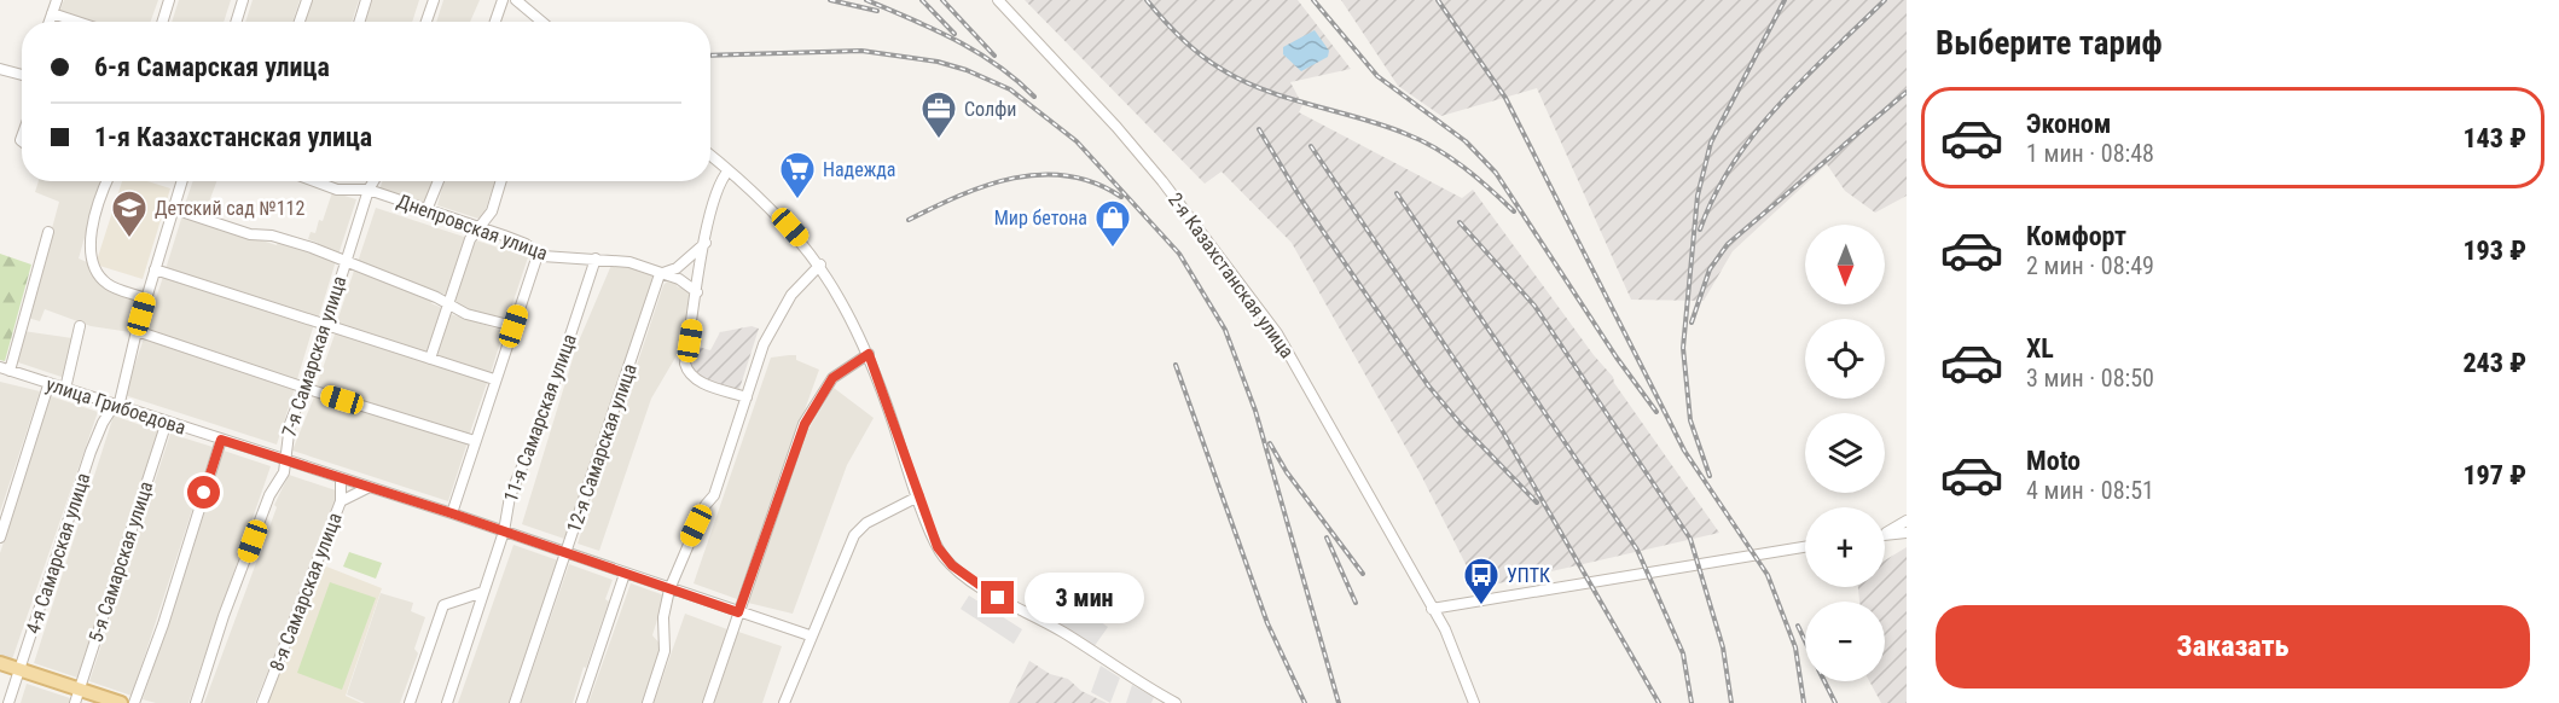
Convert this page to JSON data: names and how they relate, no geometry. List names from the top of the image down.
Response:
{
  "streets": {
    "street": [
      "Днепровская улица",
      "2-я Казахстанская улица",
      "7-я Самарская улица",
      "улица Грибоедова",
      "11-я Самарская улица",
      "12-я Самарская улица",
      "4-я Самарская улица",
      "5-я Самарская улица",
      "8-я Самарская улица"
    ]
  },
  "crossings": [
    ["Днепровская улица", "7-я Самарская улица"],
    ["Днепровская улица", "11-я Самарская улица"],
    ["Днепровская улица", "12-я Самарская улица"],
    ["7-я Самарская улица", "улица Грибоедова"],
    ["улица Грибоедова", "11-я Самарская улица"],
    ["улица Грибоедова", "12-я Самарская улица"],
    ["улица Грибоедова", "4-я Самарская улица"],
    ["улица Грибоедова", "5-я Самарская улица"],
    ["улица Грибоедова", "8-я Самарская улица"]
  ],
  "places": {
    "office": ["Солфи"],
    "supermarket": ["Надежда"],
    "school or university": ["Детский сад №112"],
    "shop": ["Мир бетона"],
    "bus stop": ["УПТК"]
  },
  "north": "bottom",
  "page": {
    "heading": "Выберите тариф",
    "banner": ["6-я Самарская улица", "1-я Казахстанская улица"],
    "list": [
      {
        "name": "Эконом",
        "note": "1 мин · 08:48",
        "value": "143 ₽"
      },
      {
        "name": "Комфорт",
        "note": "2 мин · 08:49",
        "value": "193 ₽"
      },
      {
        "name": "XL",
        "note": "3 мин · 08:50",
        "value": "243 ₽"
      },
      {
        "name": "Moto",
        "note": "4 мин · 08:51",
        "value": "197 ₽"
      }
    ],
    "map_buttons": ["+", "−"],
    "bubble": "3 мин",
    "buttons": "Заказать"
  }
}
